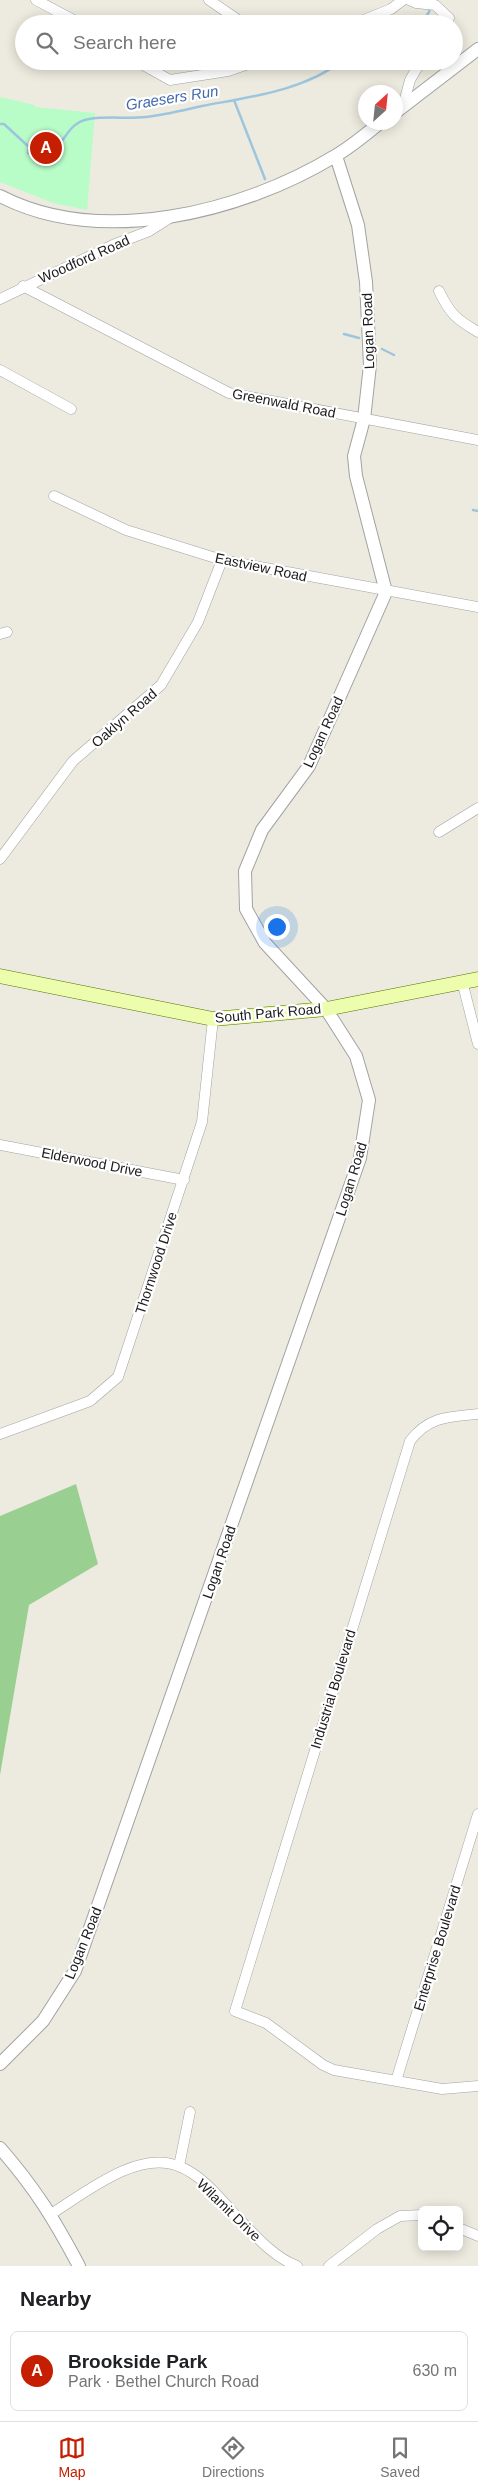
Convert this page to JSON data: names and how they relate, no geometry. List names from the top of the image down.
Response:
{
  "streets": {
    "main road": ["South Park Road"],
    "street": [
      "Woodford Road",
      "Logan Road",
      "Greenwald Road",
      "Eastview Road",
      "Oaklyn Road",
      "Elderwood Drive",
      "Thornwood Drive",
      "Industrial Boulevard",
      "Enterprise Boulevard",
      "Wilamit Drive"
    ]
  },
  "crossings": [
    ["Woodford Road", "Greenwald Road"],
    ["Logan Road", "Greenwald Road"],
    ["Logan Road", "Eastview Road"],
    ["Logan Road", "South Park Road"],
    ["Eastview Road", "Oaklyn Road"],
    ["South Park Road", "Thornwood Drive"],
    ["Elderwood Drive", "Thornwood Drive"],
    ["Industrial Boulevard", "Enterprise Boulevard"]
  ],
  "water": ["Graesers Run"],
  "north": "top right",
  "page": {
    "search": "Search here",
    "pins": "A",
    "heading": "Nearby",
    "list": [
      {
        "mark": "A",
        "name": "Brookside Park",
        "note": "Park · Bethel Church Road",
        "value": "630 m"
      }
    ],
    "nav": ["Map", "Directions", "Saved"]
  }
}
